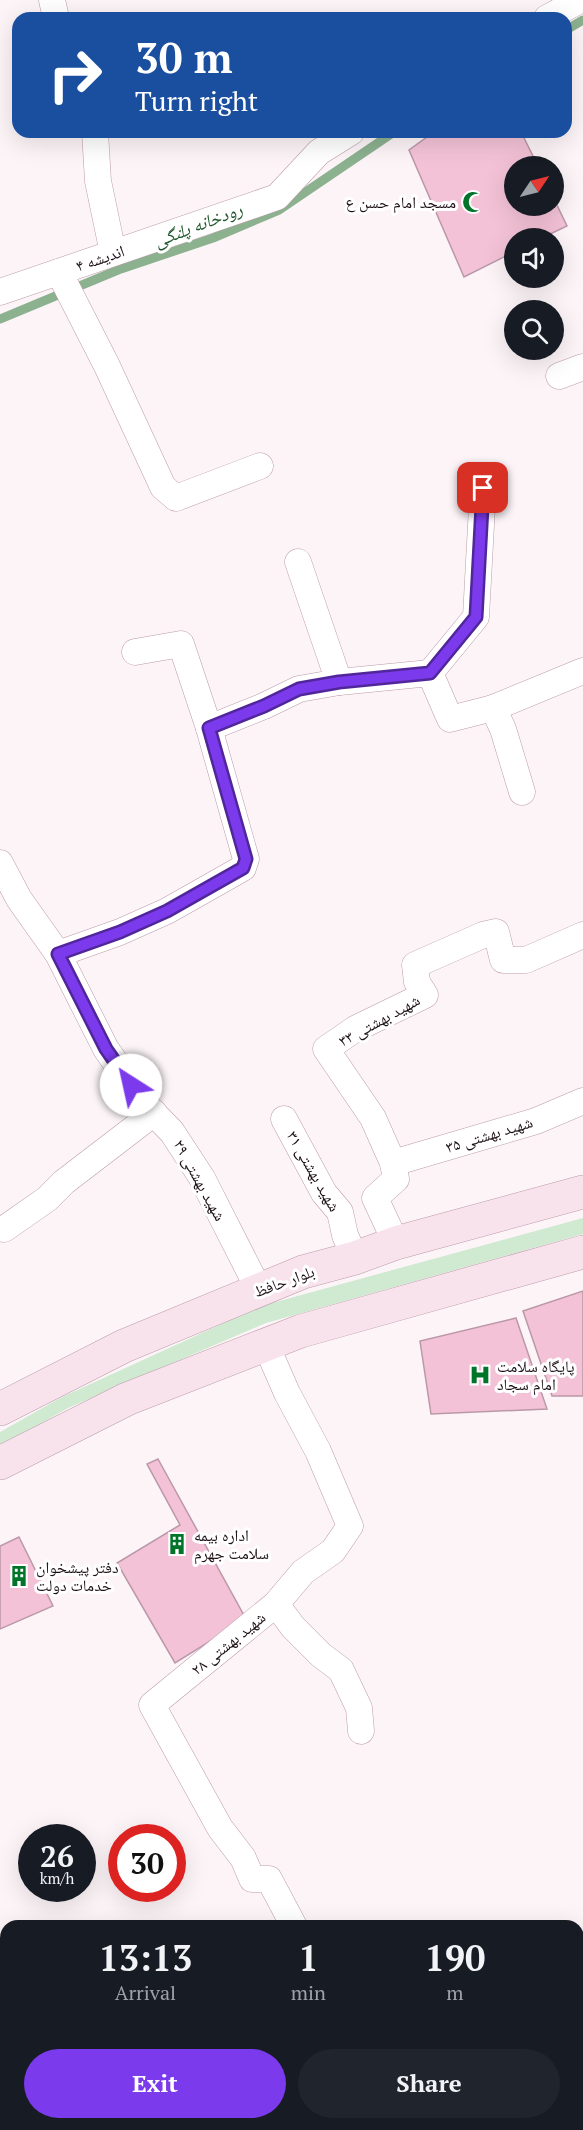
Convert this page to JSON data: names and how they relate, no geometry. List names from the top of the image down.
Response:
{
  "streets": {
    "main road": ["بلوار حافظ"],
    "street": [
      "اندیشه ۴",
      "شهید بهشتی ۳۳",
      "شهید بهشتی ۳۵",
      "شهید بهشتی ۳۱",
      "شهید بهشتی ۲۹",
      "شهید بهشتی ۲۸"
    ]
  },
  "crossings": [
    ["شهید بهشتی ۳۳", "شهید بهشتی ۳۵"],
    ["شهید بهشتی ۳۱", "بلوار حافظ"],
    ["شهید بهشتی ۲۹", "بلوار حافظ"]
  ],
  "water": ["رودخانه پلنگی"],
  "places": {
    "mosque": ["مسجد امام حسن ع"],
    "hospital": ["پایگاه سلامت امام سجاد"],
    "building": ["اداره بیمه سلامت جهرم", "دفتر پیشخوان خدمات دولت"]
  },
  "north": "top right",
  "page": {
    "turn": ["30 m", "Turn right"],
    "speed": "26 km/h",
    "limit": "30",
    "eta": [
      "13:13",
      "Arrival",
      "1",
      "min",
      "190",
      "m"
    ],
    "buttons": ["Exit", "Share"]
  }
}
